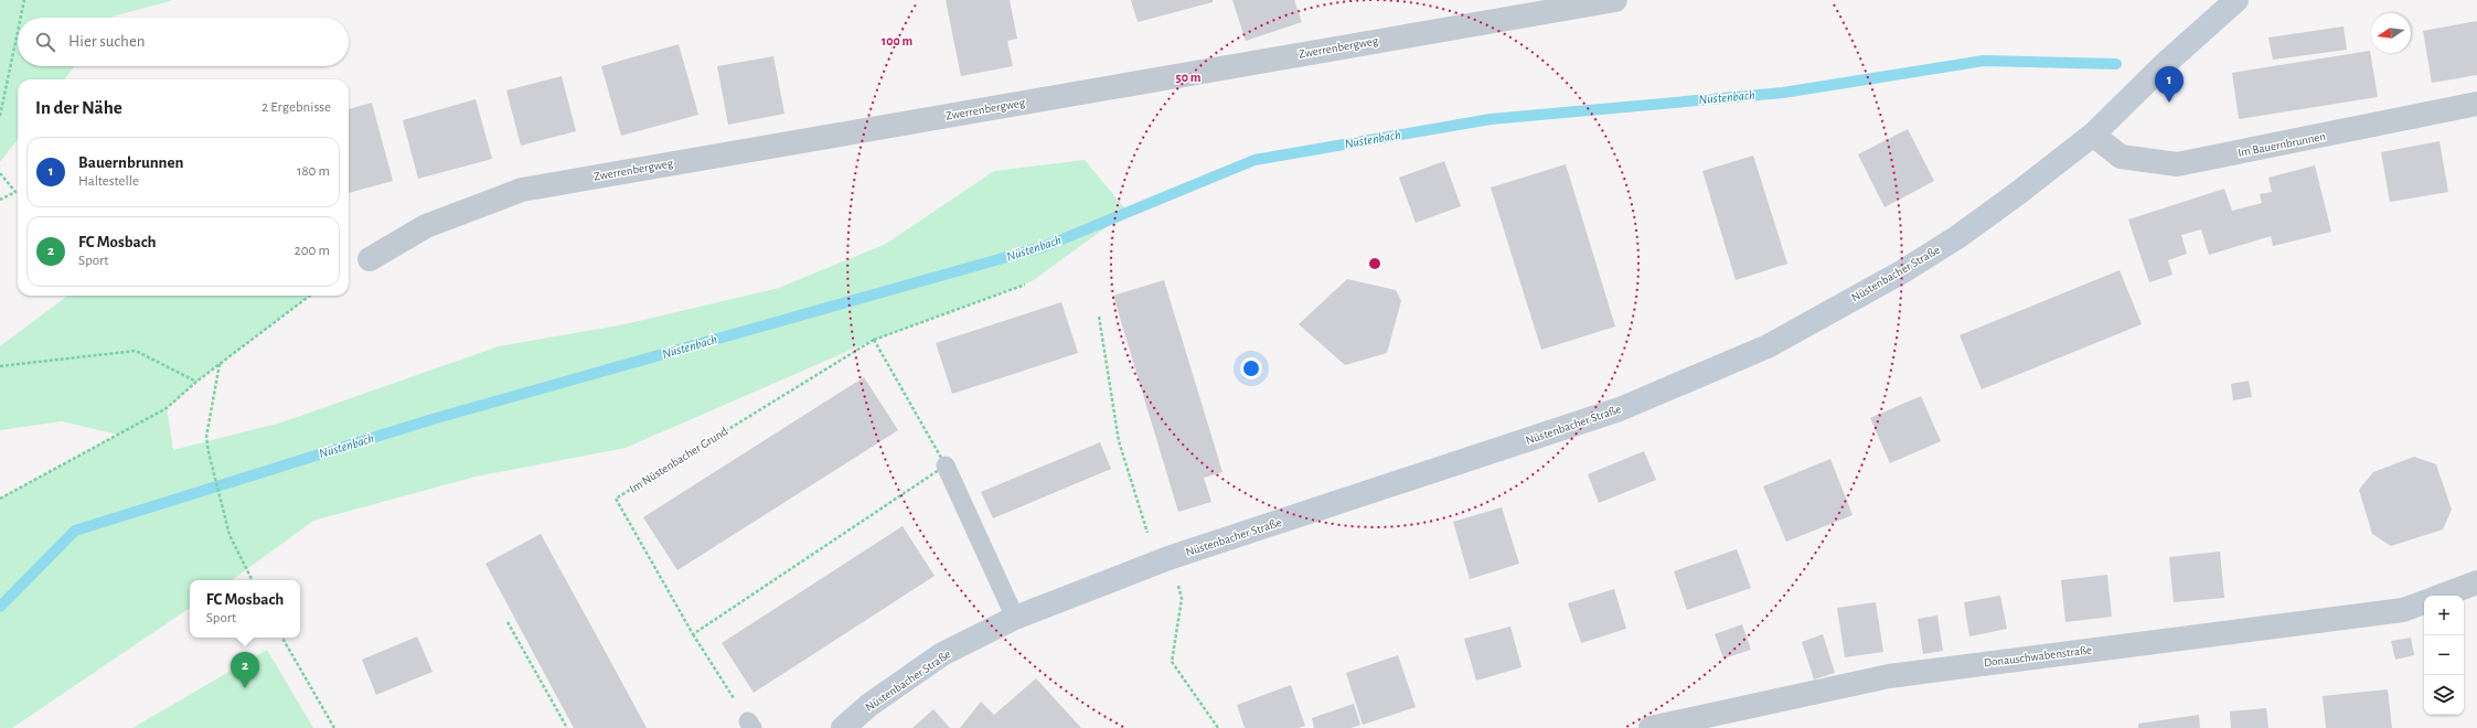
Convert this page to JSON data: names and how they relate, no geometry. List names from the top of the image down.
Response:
{
  "streets": {
    "main road": ["Nüstenbacher Straße"],
    "street": ["Zwerrenbergweg", "Im Bauernbrunnen", "Donauschwabenstraße"],
    "path": ["Im Nüstenbacher Grund"]
  },
  "crossings": [
    ["Im Bauernbrunnen", "Nüstenbacher Straße"]
  ],
  "water": ["Nüstenbach"],
  "north": "left",
  "page": {
    "search": "Hier suchen",
    "pins": ["1", "2"],
    "heading": ["In der Nähe", "2 Ergebnisse"],
    "list": [
      {
        "mark": "1",
        "name": "Bauernbrunnen",
        "note": "Haltestelle",
        "value": "180 m"
      },
      {
        "mark": "2",
        "name": "FC Mosbach",
        "note": "Sport",
        "value": "200 m"
      }
    ],
    "popup": ["FC Mosbach", "Sport"],
    "map_buttons": ["+", "−"]
  },
  "rings": ["100 m", "50 m"]
}
